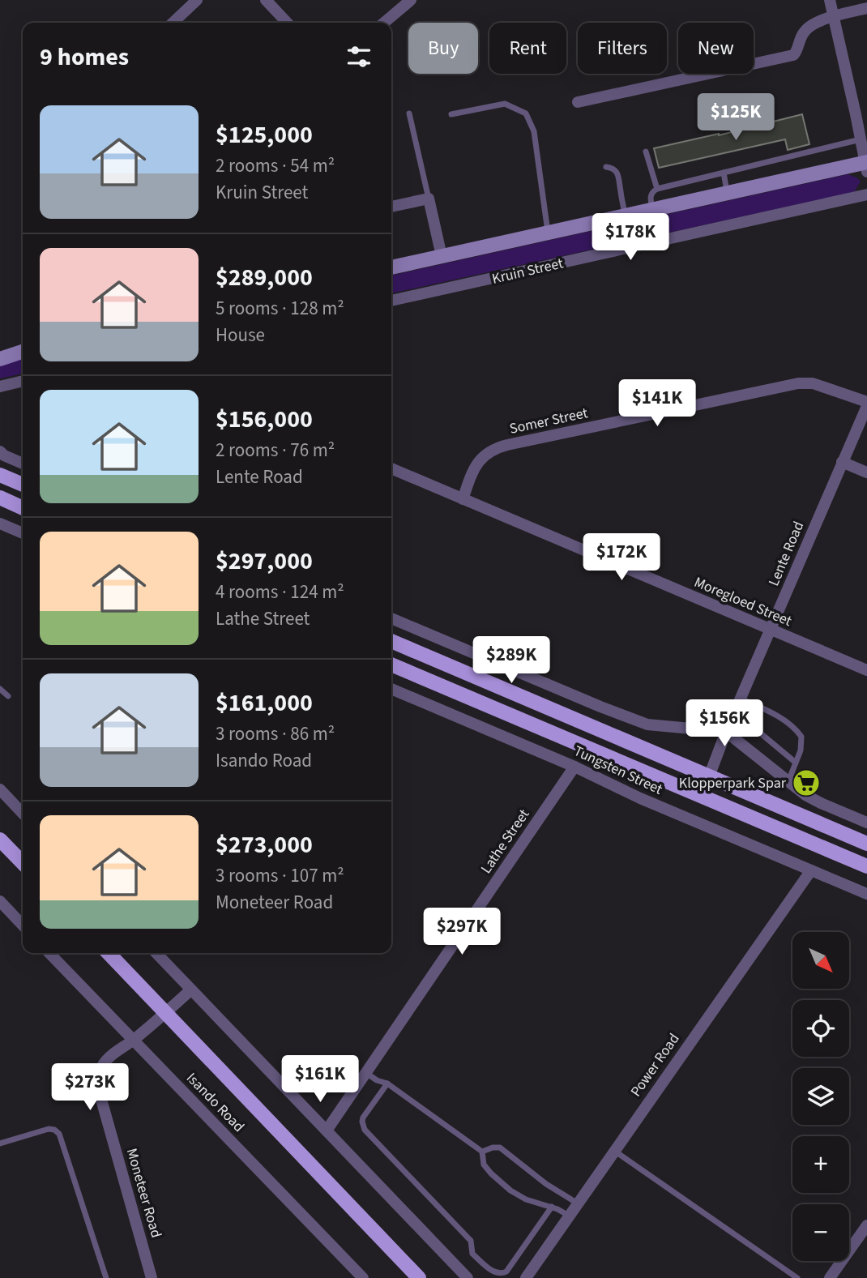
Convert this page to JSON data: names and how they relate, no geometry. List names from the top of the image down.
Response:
{
  "streets": {
    "main road": ["Isando Road"],
    "street": [
      "Kruin Street",
      "Somer Street",
      "Lente Road",
      "Moregloed Street",
      "Tungsten Street",
      "Lathe Street",
      "Power Road",
      "Moneteer Road"
    ]
  },
  "crossings": [
    ["Somer Street", "Lente Road"],
    ["Somer Street", "Moregloed Street"],
    ["Lente Road", "Moregloed Street"],
    ["Tungsten Street", "Lathe Street"],
    ["Tungsten Street", "Power Road"],
    ["Isando Road", "Moneteer Road"]
  ],
  "places": {
    "supermarket": ["Klopperpark Spar"]
  },
  "north": "bottom right",
  "page": {
    "chip": [
      "Buy",
      "Rent",
      "Filters",
      "New"
    ],
    "heading": "9 homes",
    "list": [
      {
        "name": "$125,000",
        "note": "2 rooms · 54 m² · Kruin Street"
      },
      {
        "name": "$289,000",
        "note": "5 rooms · 128 m² · House"
      },
      {
        "name": "$156,000",
        "note": "2 rooms · 76 m² · Lente Road"
      },
      {
        "name": "$297,000",
        "note": "4 rooms · 124 m² · Lathe Street"
      },
      {
        "name": "$161,000",
        "note": "3 rooms · 86 m² · Isando Road"
      },
      {
        "name": "$273,000",
        "note": "3 rooms · 107 m² · Moneteer Road"
      }
    ],
    "price": [
      "$125K",
      "$178K",
      "$141K",
      "$172K",
      "$289K",
      "$156K",
      "$297K",
      "$161K",
      "$273K"
    ],
    "map_buttons": ["+", "−"]
  }
}
